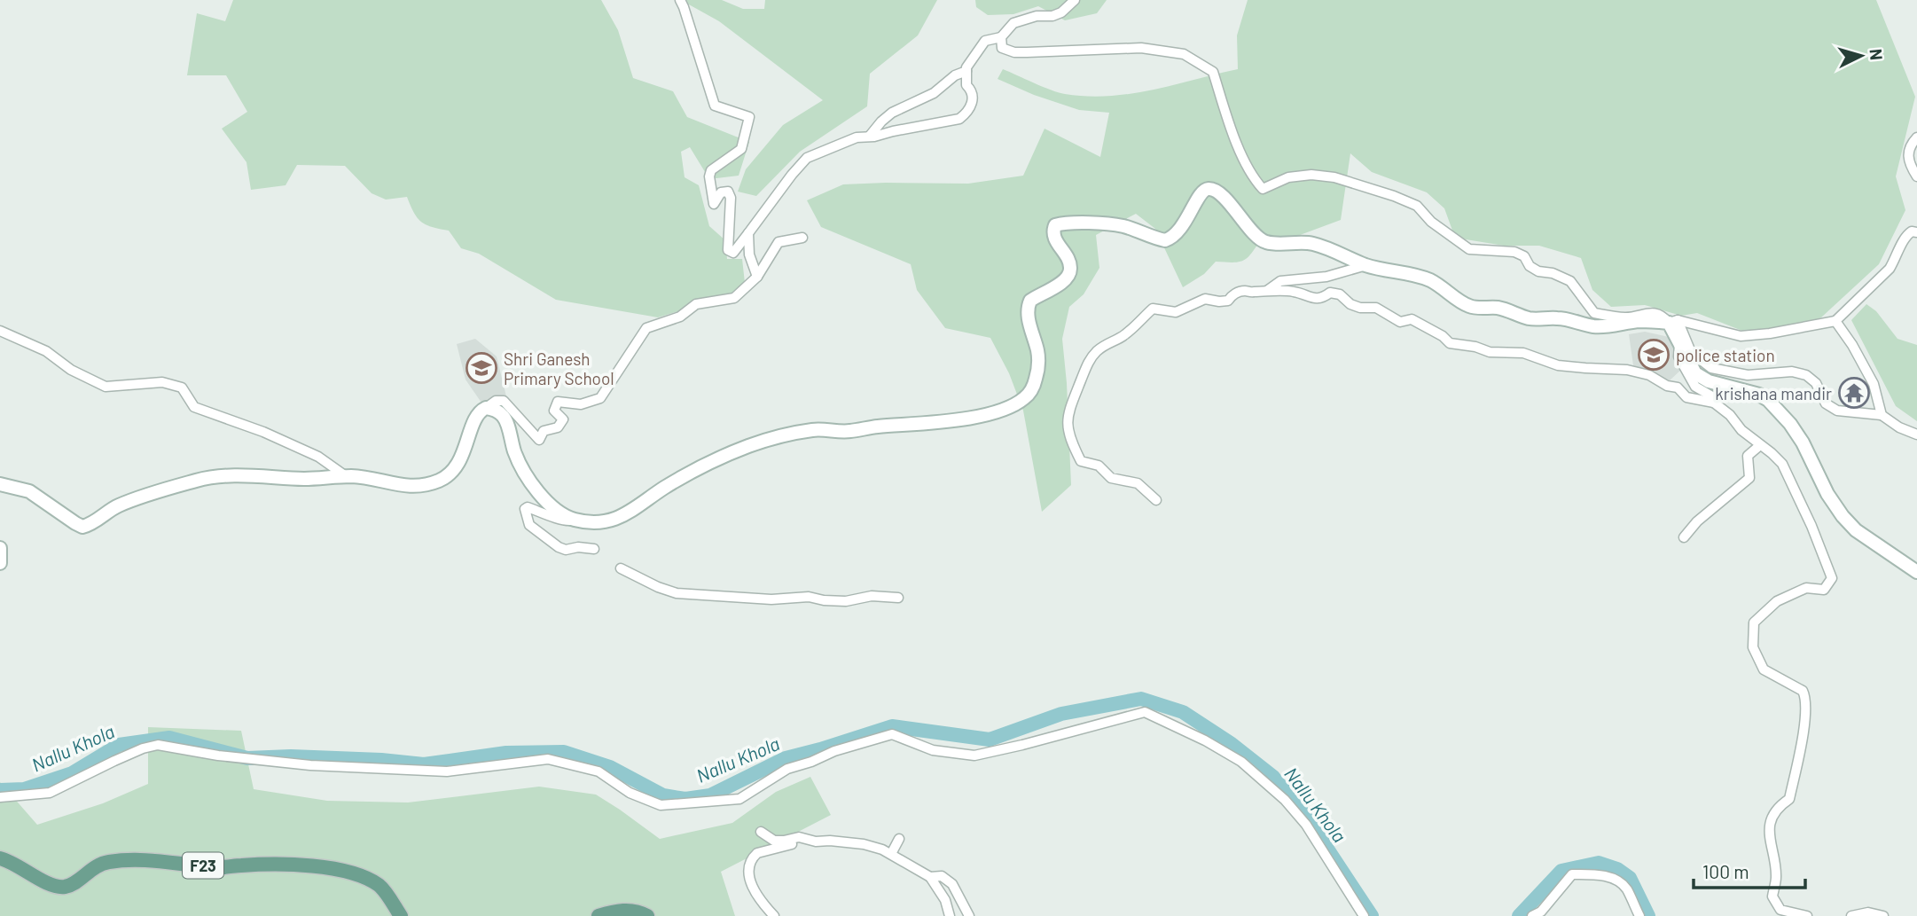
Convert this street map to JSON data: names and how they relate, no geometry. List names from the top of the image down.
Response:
{
  "streets": {
    "main road": ["F23"]
  },
  "water": ["Nallu Khola"],
  "places": {
    "school or university": ["police station", "Shri Ganesh Primary School"],
    "temple": ["krishana mandir"]
  },
  "scale_bar": "100 m",
  "north": "right"
}
